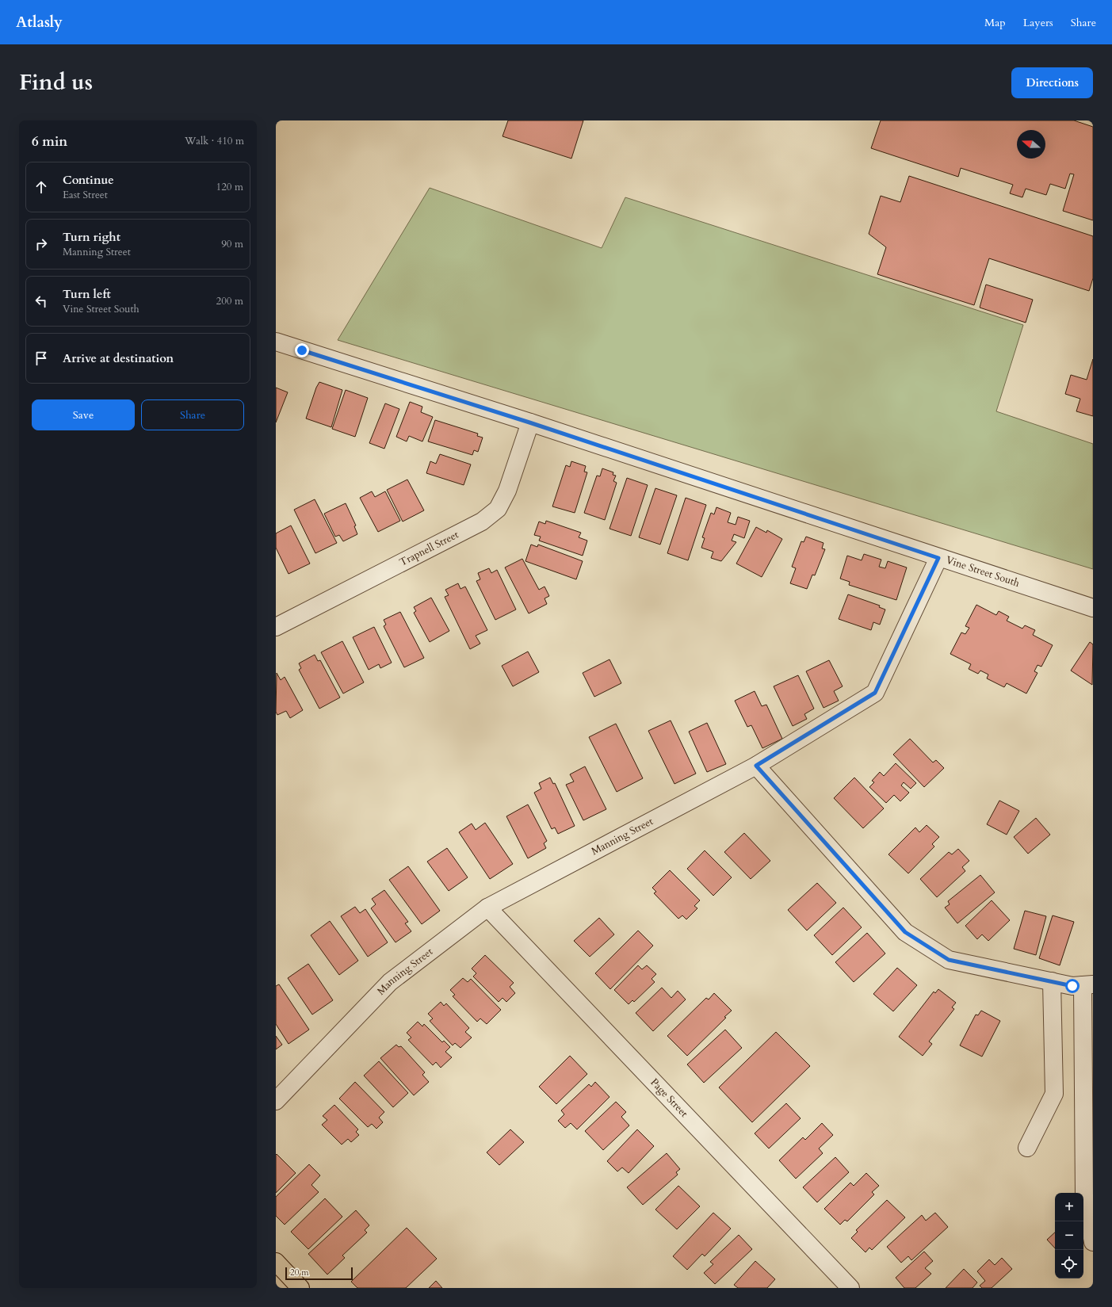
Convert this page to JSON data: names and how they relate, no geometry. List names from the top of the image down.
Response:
{
  "streets": {
    "street": [
      "Trapnell Street",
      "Vine Street South",
      "Manning Street",
      "Page Street"
    ]
  },
  "crossings": [
    ["Trapnell Street", "Vine Street South"],
    ["Vine Street South", "Manning Street"],
    ["Manning Street", "Page Street"]
  ],
  "scale_bar": "20 m",
  "north": "left",
  "page": {
    "header": "Atlasly",
    "nav": ["Map", "Layers", "Share"],
    "title": "Find us",
    "buttons": [
      "Directions",
      ["Save", "Share"]
    ],
    "heading": ["6 min", "Walk · 410 m"],
    "list": [
      ["Continue", "East Street", "120 m"],
      ["Turn right", "Manning Street", "90 m"],
      ["Turn left", "Vine Street South", "200 m"],
      "Arrive at destination"
    ],
    "map_buttons": ["+", "−"],
    "scale": "20 m"
  }
}
